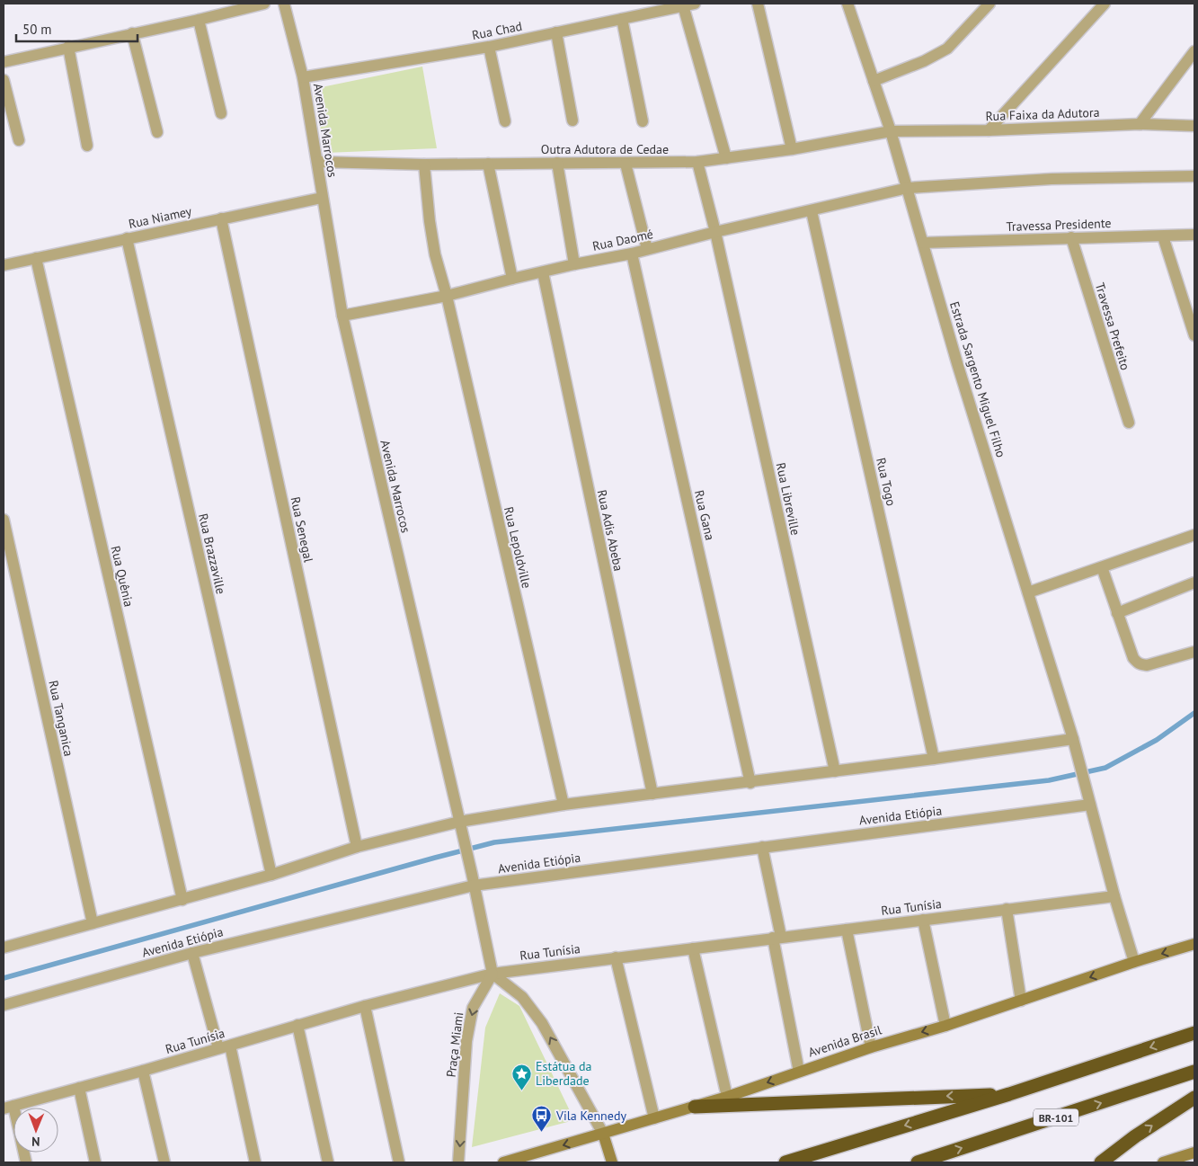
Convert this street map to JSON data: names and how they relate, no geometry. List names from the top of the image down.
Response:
{
  "streets": {
    "highway": ["BR-101"],
    "street": [
      "Rua Chad",
      "Rua Faixa da Adutora",
      "Avenida Marrocos",
      "Outra Adutora de Cedae",
      "Rua Niamey",
      "Travessa Presidente",
      "Rua Daomé",
      "Travessa Prefeito",
      "Estrada Sargento Miguel Filho",
      "Rua Togo",
      "Rua Libreville",
      "Rua Gana",
      "Rua Senegal",
      "Rua Adis Abeba",
      "Rua Lepoldville",
      "Rua Brazzaville",
      "Rua Quênia",
      "Rua Tanganica",
      "Avenida Etiópia",
      "Rua Tunísia",
      "Avenida Brasil",
      "Praça Miami"
    ]
  },
  "crossings": [
    ["Rua Chad", "Avenida Marrocos"],
    ["Rua Faixa da Adutora", "Outra Adutora de Cedae"],
    ["Rua Faixa da Adutora", "Estrada Sargento Miguel Filho"],
    ["Avenida Marrocos", "Outra Adutora de Cedae"],
    ["Avenida Marrocos", "Rua Niamey"],
    ["Avenida Marrocos", "Rua Daomé"],
    ["Avenida Marrocos", "Avenida Etiópia"],
    ["Avenida Marrocos", "Rua Tunísia"],
    ["Avenida Marrocos", "Praça Miami"],
    ["Outra Adutora de Cedae", "Estrada Sargento Miguel Filho"],
    ["Outra Adutora de Cedae", "Rua Libreville"],
    ["Outra Adutora de Cedae", "Rua Lepoldville"],
    ["Rua Niamey", "Rua Senegal"],
    ["Rua Niamey", "Rua Brazzaville"],
    ["Rua Niamey", "Rua Quênia"],
    ["Travessa Presidente", "Travessa Prefeito"],
    ["Travessa Presidente", "Estrada Sargento Miguel Filho"],
    ["Rua Daomé", "Estrada Sargento Miguel Filho"],
    ["Rua Daomé", "Rua Togo"],
    ["Rua Daomé", "Rua Libreville"],
    ["Rua Daomé", "Rua Gana"],
    ["Rua Daomé", "Rua Adis Abeba"],
    ["Rua Daomé", "Rua Lepoldville"],
    ["Estrada Sargento Miguel Filho", "Avenida Etiópia"],
    ["Rua Tunísia", "Praça Miami"]
  ],
  "one_way": ["Avenida Brasil"],
  "places": {
    "place": ["Estátua da Liberdade"],
    "bus stop": ["Vila Kennedy"]
  },
  "scale_bar": "50 m",
  "north": "bottom"
}
